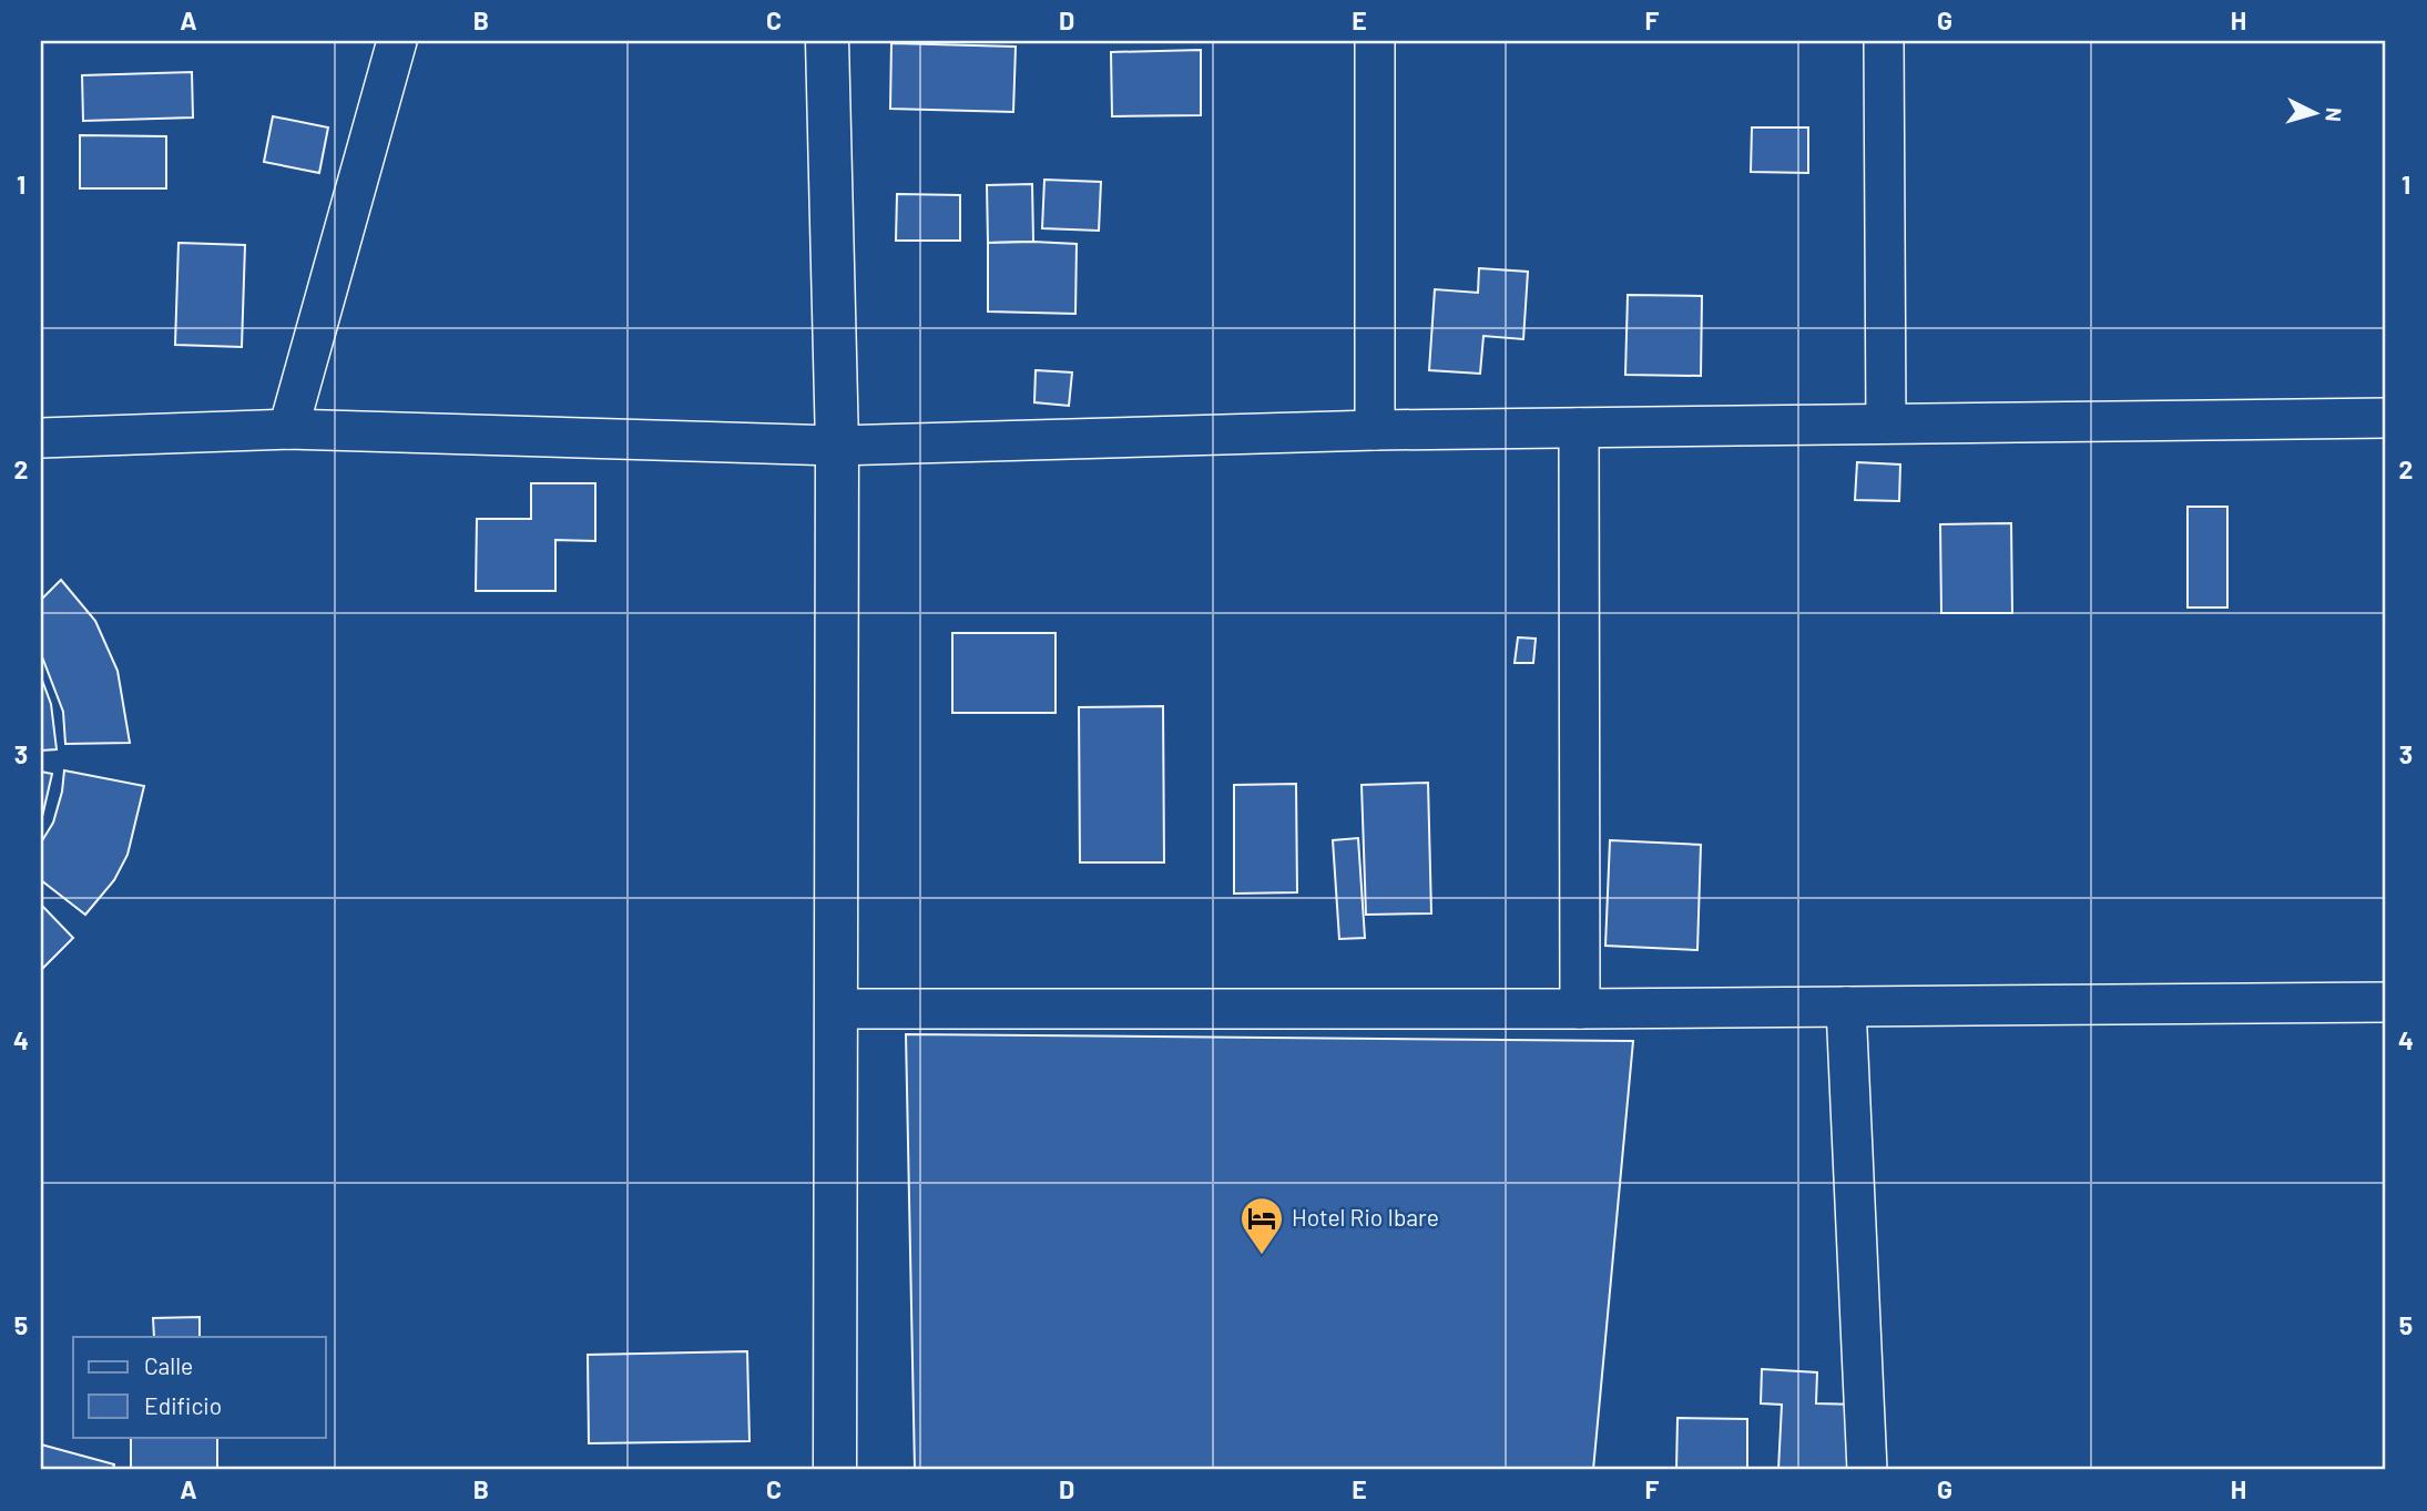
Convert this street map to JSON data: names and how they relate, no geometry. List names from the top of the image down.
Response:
{
  "places": {
    "hotel": ["Hotel Rio Ibare"]
  },
  "legend": ["Calle", "Edificio"],
  "north": "right",
  "grid": {
    "columns": [
      "A",
      "B",
      "C",
      "D",
      "E",
      "F",
      "G",
      "H"
    ],
    "rows": [
      "1",
      "2",
      "3",
      "4",
      "5"
    ]
  }
}
